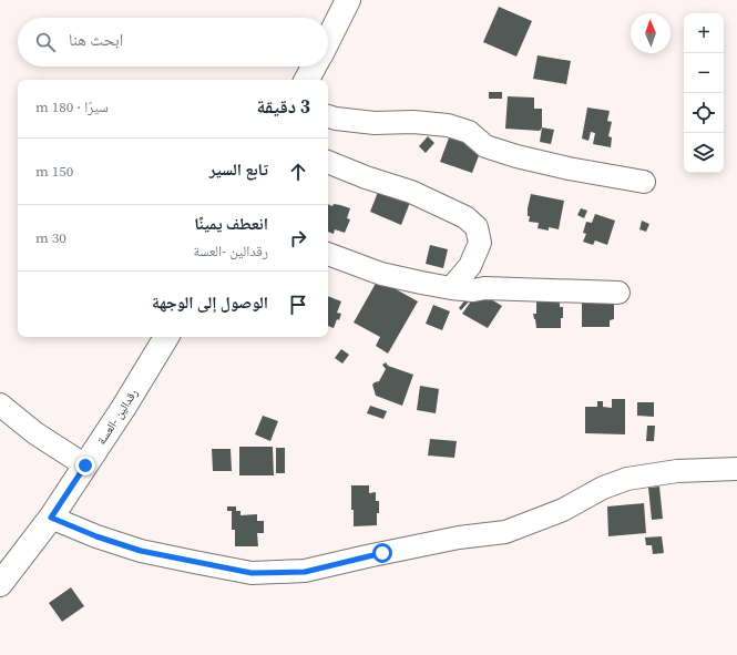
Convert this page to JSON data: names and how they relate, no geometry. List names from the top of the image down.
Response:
{
  "streets": {
    "main road": ["رقدالين -العسة"]
  },
  "north": "top",
  "page": {
    "map_buttons": ["+", "−"],
    "search": "ابحث هنا",
    "heading": ["3 دقيقة", "سيرًا · 180 m"],
    "list": [
      ["تابع السير", "150 m"],
      ["انعطف يمينًا", "رقدالين -العسة", "30 m"],
      "الوصول إلى الوجهة"
    ]
  }
}
